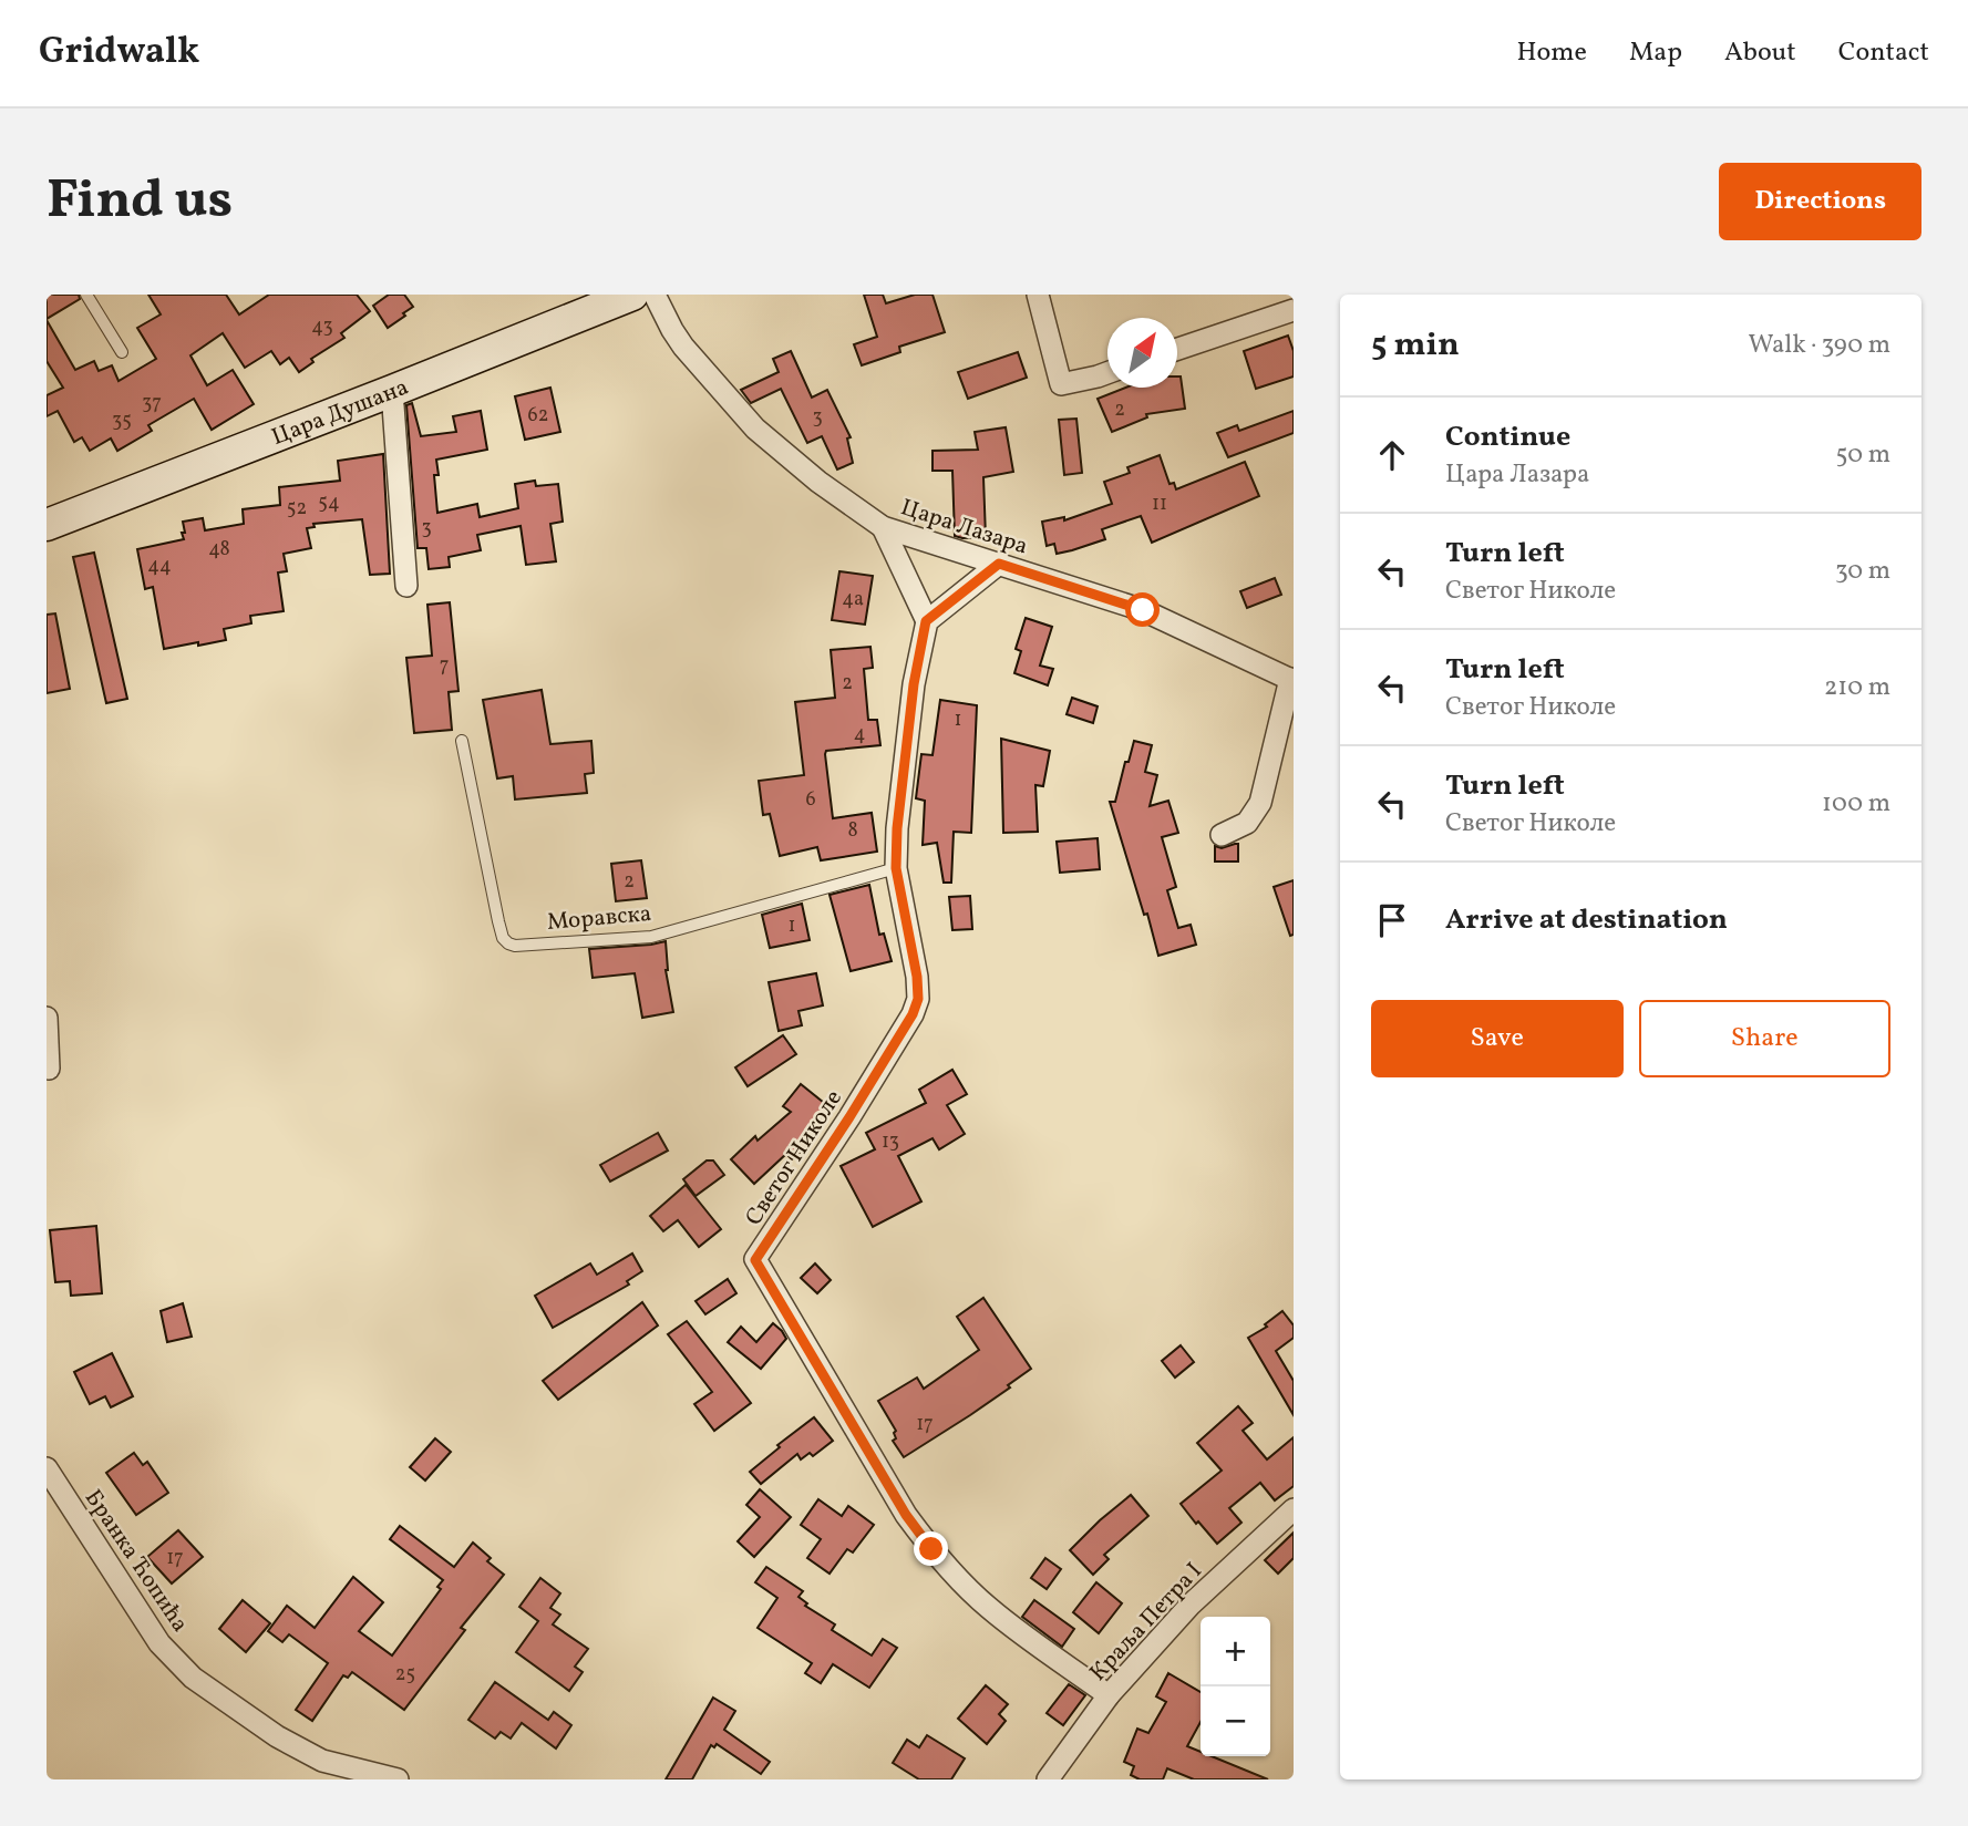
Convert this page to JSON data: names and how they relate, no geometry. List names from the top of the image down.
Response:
{
  "streets": {
    "main road": ["Цара Душана"],
    "street": [
      "Цара Лазара",
      "Светог Николе",
      "Бранка Ћопића",
      "Краља Петра I"
    ],
    "lane": ["Моравска"]
  },
  "crossings": [
    ["Моравска", "Светог Николе"],
    ["Светог Николе", "Краља Петра I"]
  ],
  "house_numbers": [
    "43",
    "37",
    "2",
    "62",
    "3",
    "35",
    "54",
    "11",
    "52",
    "3",
    "48",
    "44",
    "4a",
    "7",
    "2",
    "1",
    "4",
    "6",
    "8",
    "2",
    "1",
    "13",
    "17",
    "17",
    "25"
  ],
  "north": "top right",
  "page": {
    "header": "Gridwalk",
    "nav": [
      "Home",
      "Map",
      "About",
      "Contact"
    ],
    "buttons": [
      "Directions",
      ["Save", "Share"]
    ],
    "title": "Find us",
    "heading": ["5 min", "Walk · 390 m"],
    "list": [
      ["Continue", "Цара Лазара", "50 m"],
      ["Turn left", "Светог Николе", "30 m"],
      ["Turn left", "Светог Николе", "210 m"],
      ["Turn left", "Светог Николе", "100 m"],
      "Arrive at destination"
    ],
    "map_buttons": ["+", "−"]
  }
}
